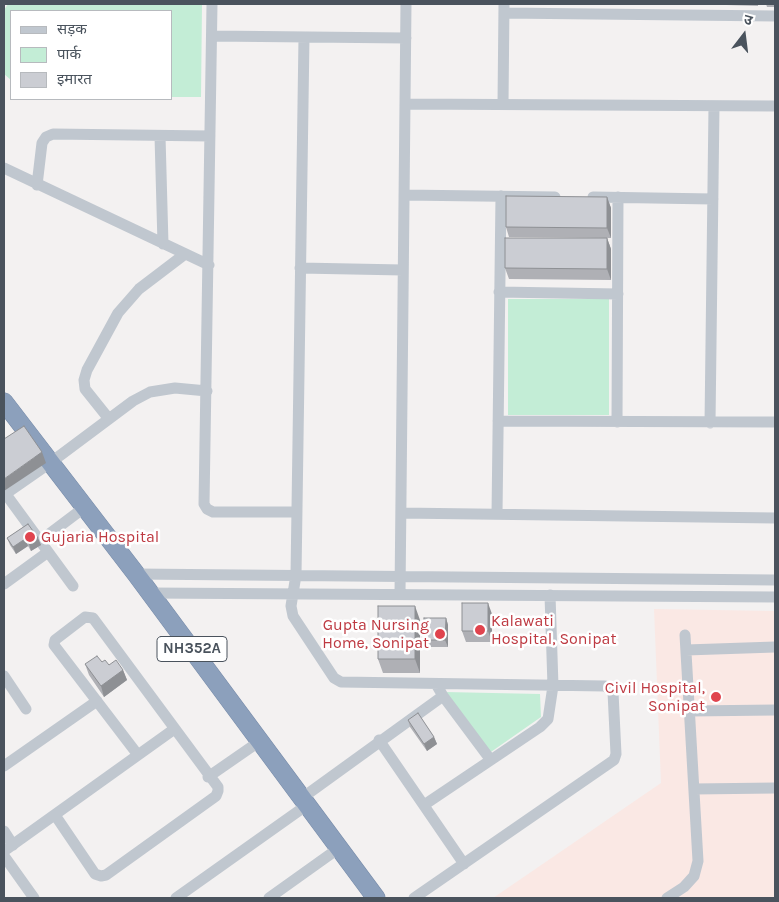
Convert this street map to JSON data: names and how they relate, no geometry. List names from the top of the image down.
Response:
{
  "streets": {
    "highway": ["NH352A"]
  },
  "places": [
    "Gujaria Hospital",
    "Kalawati Hospital, Sonipat",
    "Gupta Nursing Home, Sonipat",
    "Civil Hospital, Sonipat"
  ],
  "legend": ["सड़क", "पार्क", "इमारत"],
  "north": "top"
}
